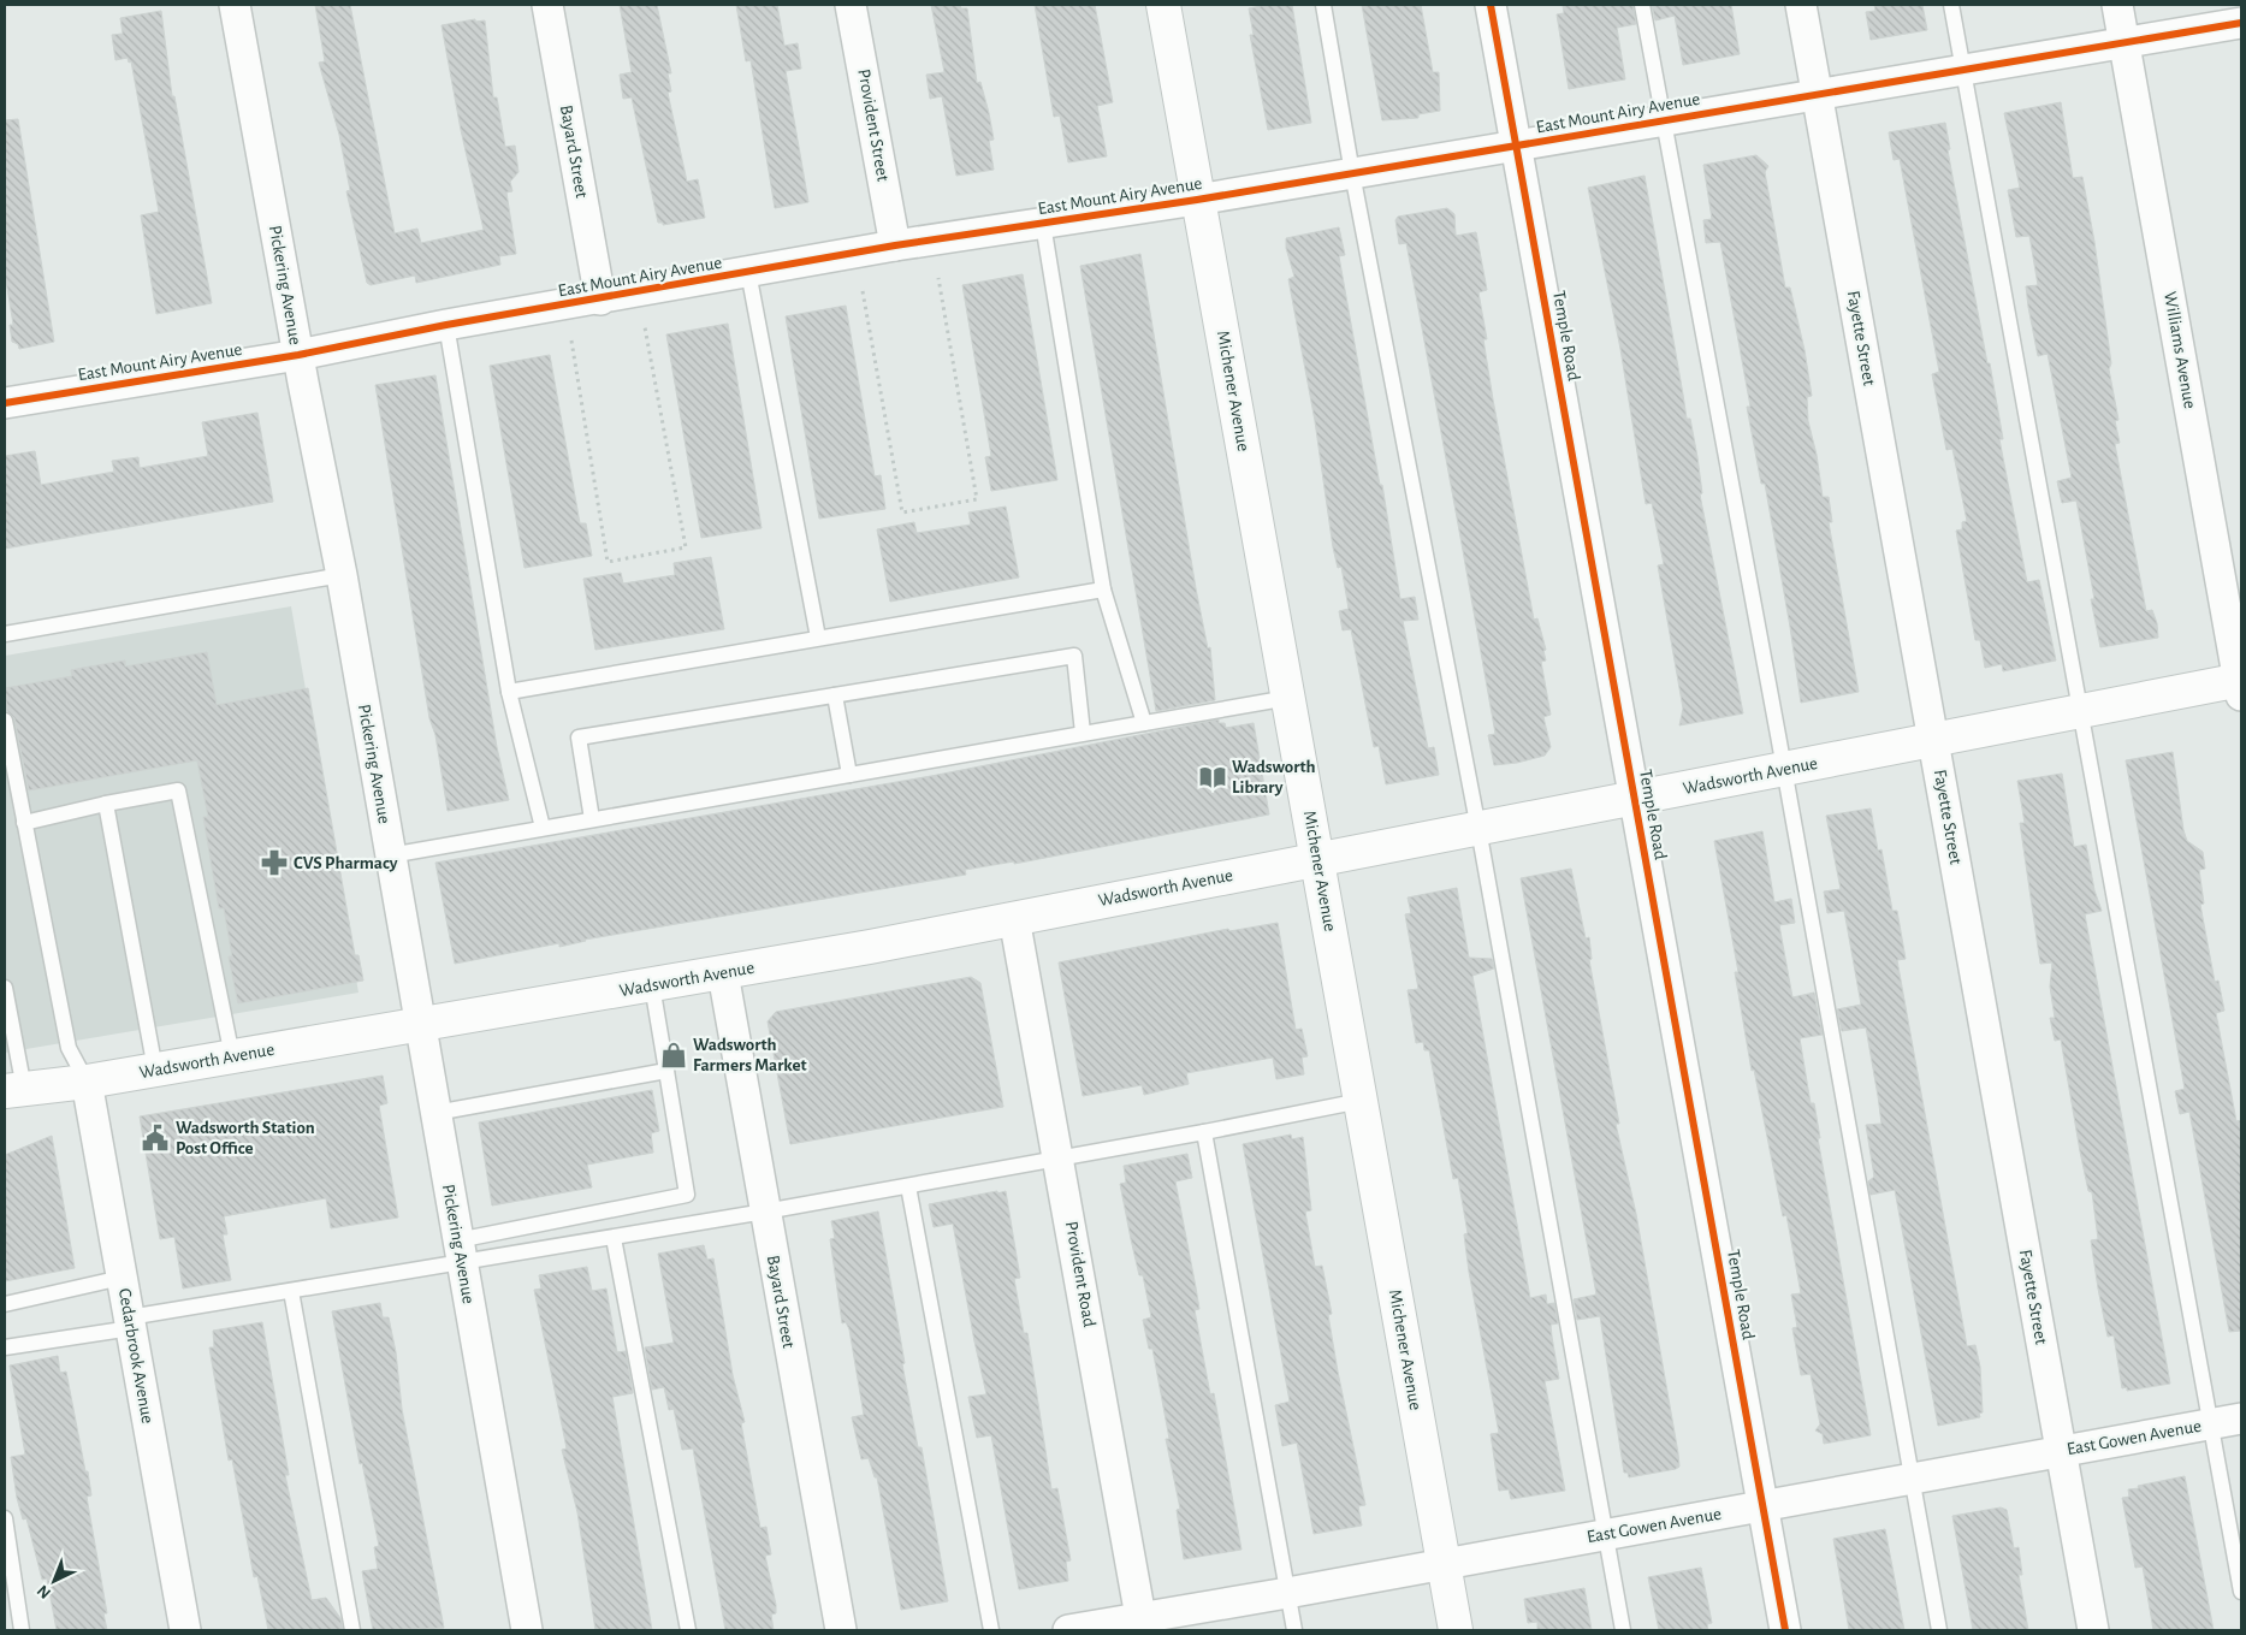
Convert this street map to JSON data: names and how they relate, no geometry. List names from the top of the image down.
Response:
{
  "streets": {
    "main road": ["Michener Avenue", "Wadsworth Avenue"],
    "street": [
      "East Mount Airy Avenue",
      "Provident Street",
      "Bayard Street",
      "Pickering Avenue",
      "Temple Road",
      "Fayette Street",
      "Williams Avenue",
      "Provident Road",
      "Cedarbrook Avenue",
      "East Gowen Avenue"
    ]
  },
  "crossings": [
    ["East Mount Airy Avenue", "Provident Street"],
    ["East Mount Airy Avenue", "Bayard Street"],
    ["East Mount Airy Avenue", "Pickering Avenue"],
    ["East Mount Airy Avenue", "Temple Road"],
    ["East Mount Airy Avenue", "Fayette Street"],
    ["East Mount Airy Avenue", "Williams Avenue"],
    ["East Mount Airy Avenue", "Michener Avenue"],
    ["Bayard Street", "Wadsworth Avenue"],
    ["Pickering Avenue", "Wadsworth Avenue"],
    ["Temple Road", "Wadsworth Avenue"],
    ["Temple Road", "East Gowen Avenue"],
    ["Fayette Street", "Wadsworth Avenue"],
    ["Fayette Street", "East Gowen Avenue"],
    ["Williams Avenue", "Wadsworth Avenue"],
    ["Michener Avenue", "Wadsworth Avenue"],
    ["Michener Avenue", "East Gowen Avenue"],
    ["Wadsworth Avenue", "Provident Road"],
    ["Wadsworth Avenue", "Cedarbrook Avenue"],
    ["Provident Road", "East Gowen Avenue"]
  ],
  "places": {
    "library": ["Wadsworth Library"],
    "pharmacy": ["CVS Pharmacy"],
    "shop": ["Wadsworth Farmers Market"],
    "public building": ["Wadsworth Station Post Office"]
  },
  "north": "bottom left"
}
